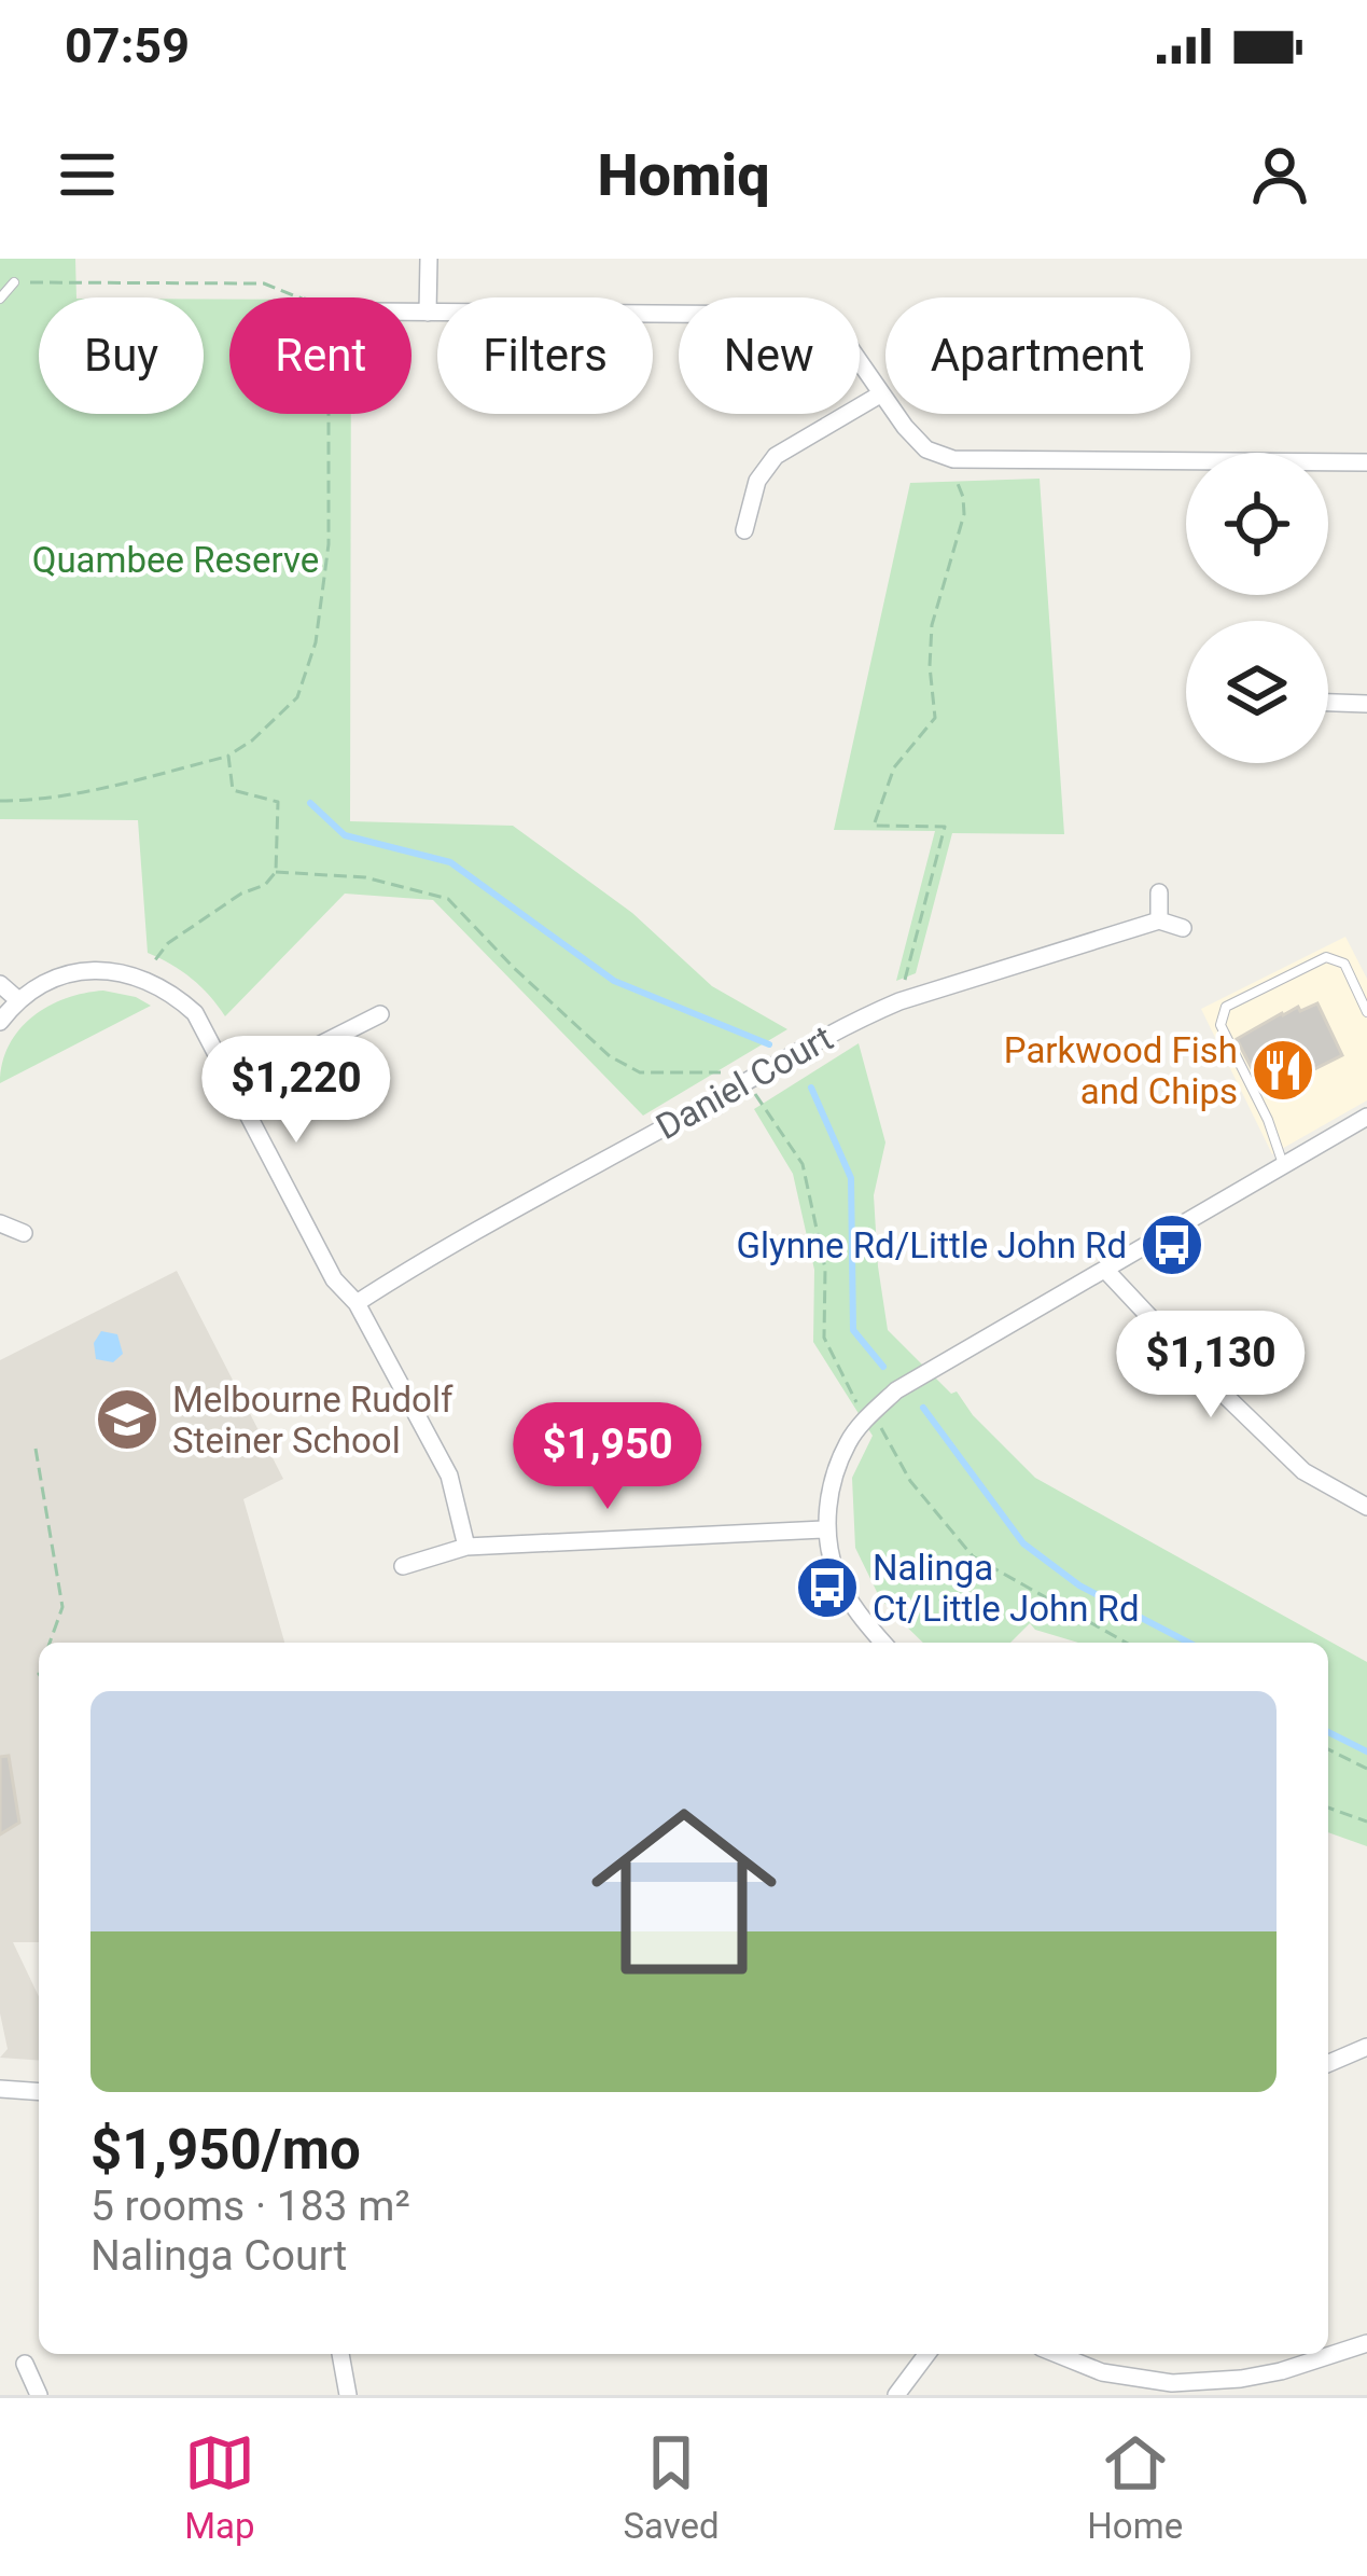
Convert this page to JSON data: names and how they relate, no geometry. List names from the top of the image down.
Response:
{
  "streets": {
    "street": ["Daniel Court"]
  },
  "parks": ["Quambee Reserve"],
  "places": {
    "restaurant": ["Parkwood Fish and Chips"],
    "bus stop": ["Glynne Rd/Little John Rd", "Nalinga Ct/Little John Rd"],
    "school or university": ["Melbourne Rudolf Steiner School"]
  },
  "page": {
    "status": "07:59",
    "header": "Homiq",
    "chip": [
      "Buy",
      "Rent",
      "Filters",
      "New",
      "Apartment"
    ],
    "price": ["$1,220", "$1,130", "$1,950"],
    "list": [
      {
        "name": "$1,950/mo",
        "note": "5 rooms · 183 m² · Nalinga Court"
      }
    ],
    "tabs": ["Map", "Saved", "Home"]
  }
}
